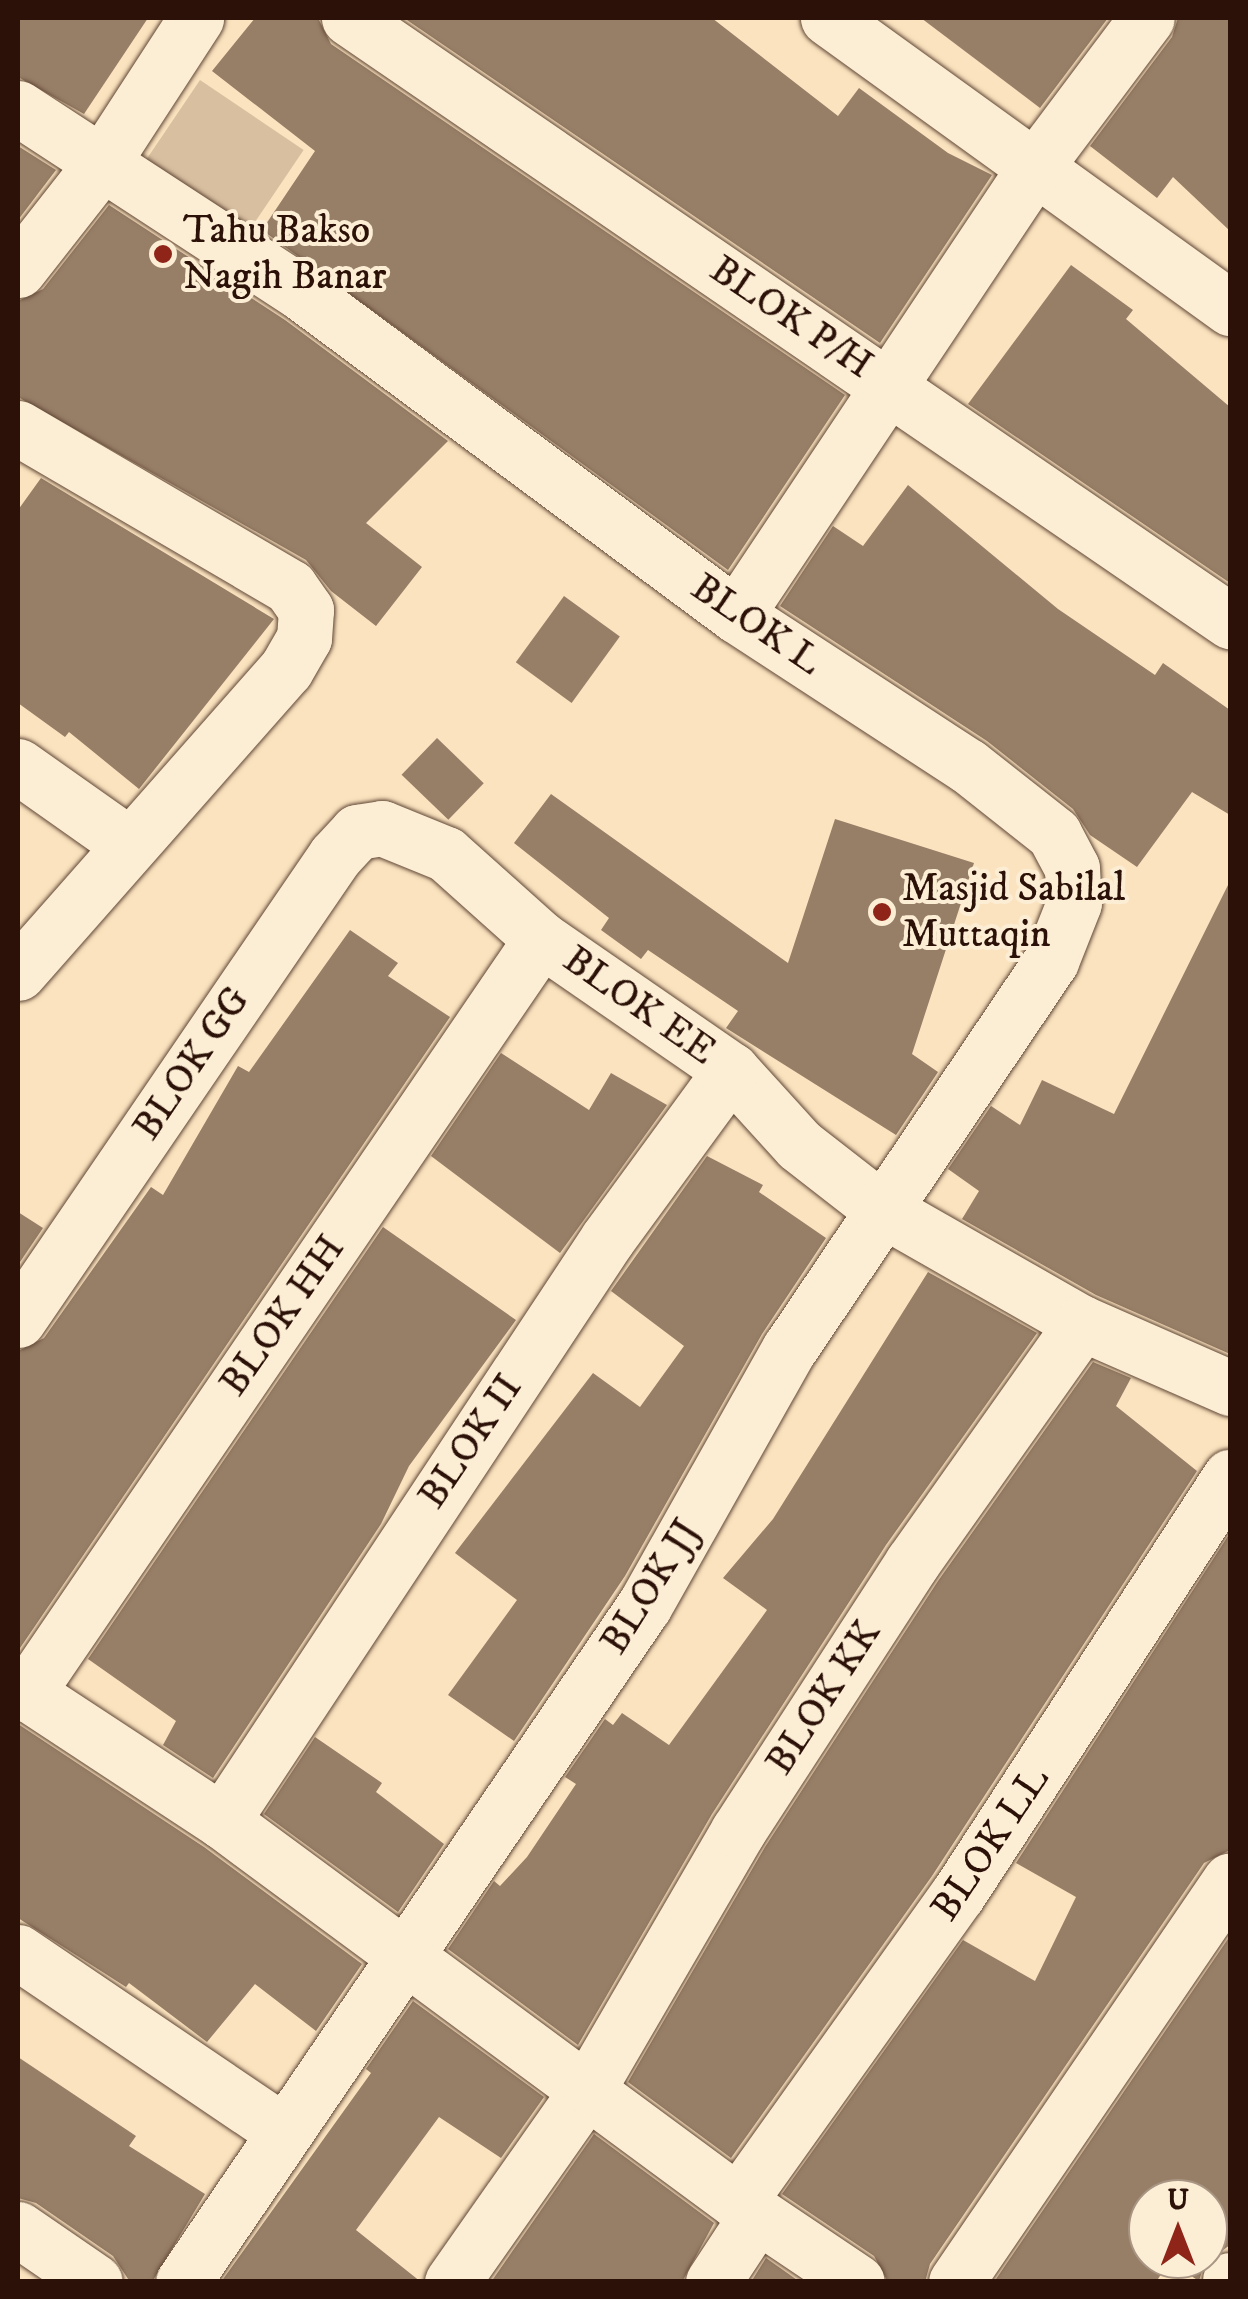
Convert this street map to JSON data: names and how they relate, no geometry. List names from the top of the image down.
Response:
{
  "streets": {
    "street": [
      "BLOK P/H",
      "BLOK L",
      "BLOK EE",
      "BLOK GG",
      "BLOK HH",
      "BLOK II",
      "BLOK JJ",
      "BLOK KK",
      "BLOK LL"
    ]
  },
  "crossings": [
    ["BLOK L", "BLOK EE"],
    ["BLOK L", "BLOK JJ"],
    ["BLOK EE", "BLOK GG"],
    ["BLOK EE", "BLOK HH"],
    ["BLOK EE", "BLOK II"],
    ["BLOK EE", "BLOK JJ"],
    ["BLOK EE", "BLOK KK"]
  ],
  "places": ["Tahu Bakso Nagih Banar", "Masjid Sabilal Muttaqin"],
  "north": "top"
}
